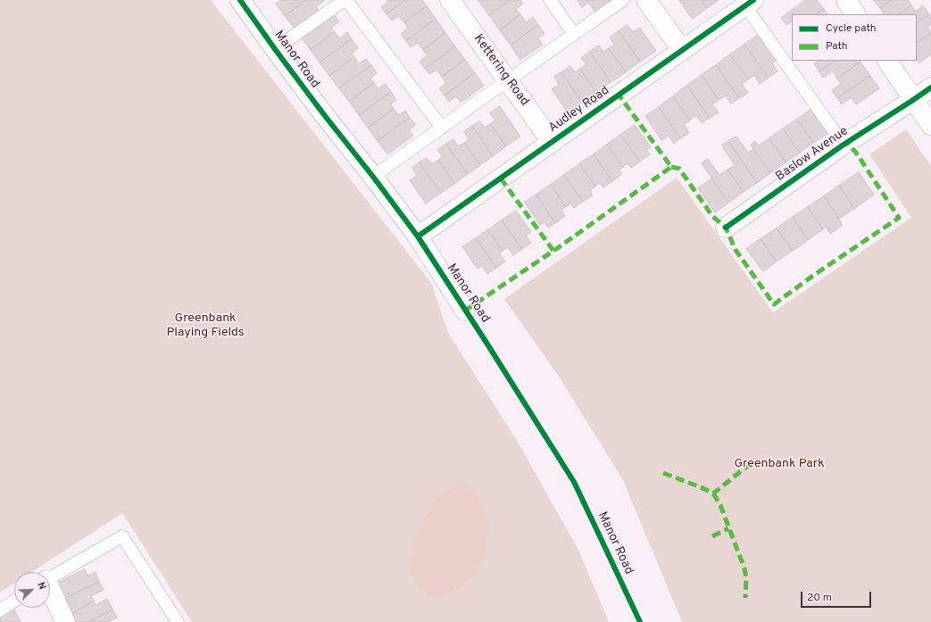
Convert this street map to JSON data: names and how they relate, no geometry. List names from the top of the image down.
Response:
{
  "streets": {
    "street": [
      "Manor Road",
      "Kettering Road",
      "Audley Road",
      "Baslow Avenue"
    ]
  },
  "crossings": [
    ["Manor Road", "Audley Road"],
    ["Kettering Road", "Audley Road"]
  ],
  "parks": ["Greenbank Playing Fields", "Greenbank Park"],
  "legend": ["Cycle path", "Path"],
  "scale_bar": "20 m",
  "north": "top right"
}
